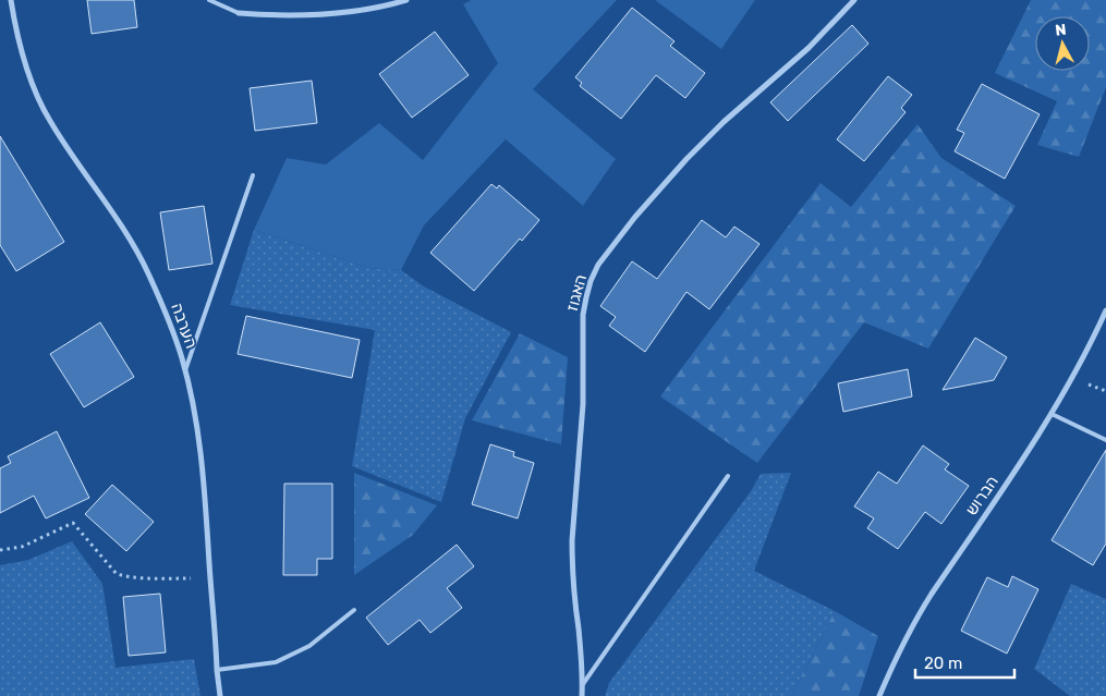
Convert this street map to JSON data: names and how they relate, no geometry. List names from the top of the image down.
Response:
{
  "streets": {
    "street": ["האגוז", "הערבה", "הברוש"]
  },
  "scale_bar": "20 m",
  "north": "top"
}
